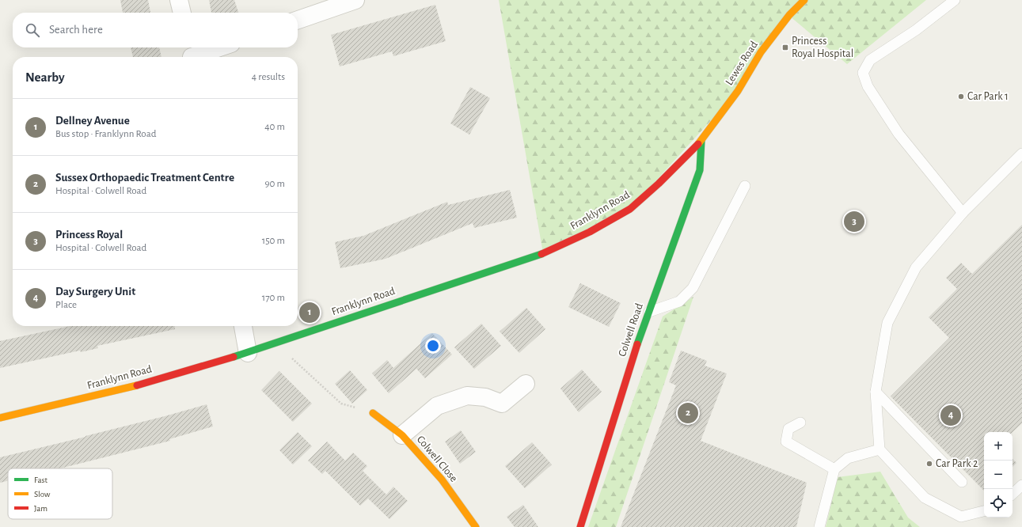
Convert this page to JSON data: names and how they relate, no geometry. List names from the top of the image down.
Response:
{
  "streets": {
    "main road": [
      "Lewes Road",
      "Franklynn Road",
      "Colwell Road",
      "Colwell Close"
    ]
  },
  "crossings": [
    ["Lewes Road", "Franklynn Road"],
    ["Lewes Road", "Colwell Road"],
    ["Franklynn Road", "Colwell Road"]
  ],
  "places": {
    "transit": ["Princess Royal Hospital"],
    "other": ["Car Park 1", "Car Park 2"]
  },
  "legend": ["Fast", "Slow", "Jam"],
  "page": {
    "search": "Search here",
    "heading": ["Nearby", "4 results"],
    "list": [
      {
        "mark": "1",
        "name": "Dellney Avenue",
        "note": "Bus stop · Franklynn Road",
        "value": "40 m"
      },
      {
        "mark": "2",
        "name": "Sussex Orthopaedic Treatment Centre",
        "note": "Hospital · Colwell Road",
        "value": "90 m"
      },
      {
        "mark": "3",
        "name": "Princess Royal",
        "note": "Hospital · Colwell Road",
        "value": "150 m"
      },
      {
        "mark": "4",
        "name": "Day Surgery Unit",
        "note": "Place",
        "value": "170 m"
      }
    ],
    "pins": [
      "3",
      "1",
      "2",
      "4"
    ],
    "map_buttons": ["+", "−"]
  }
}
